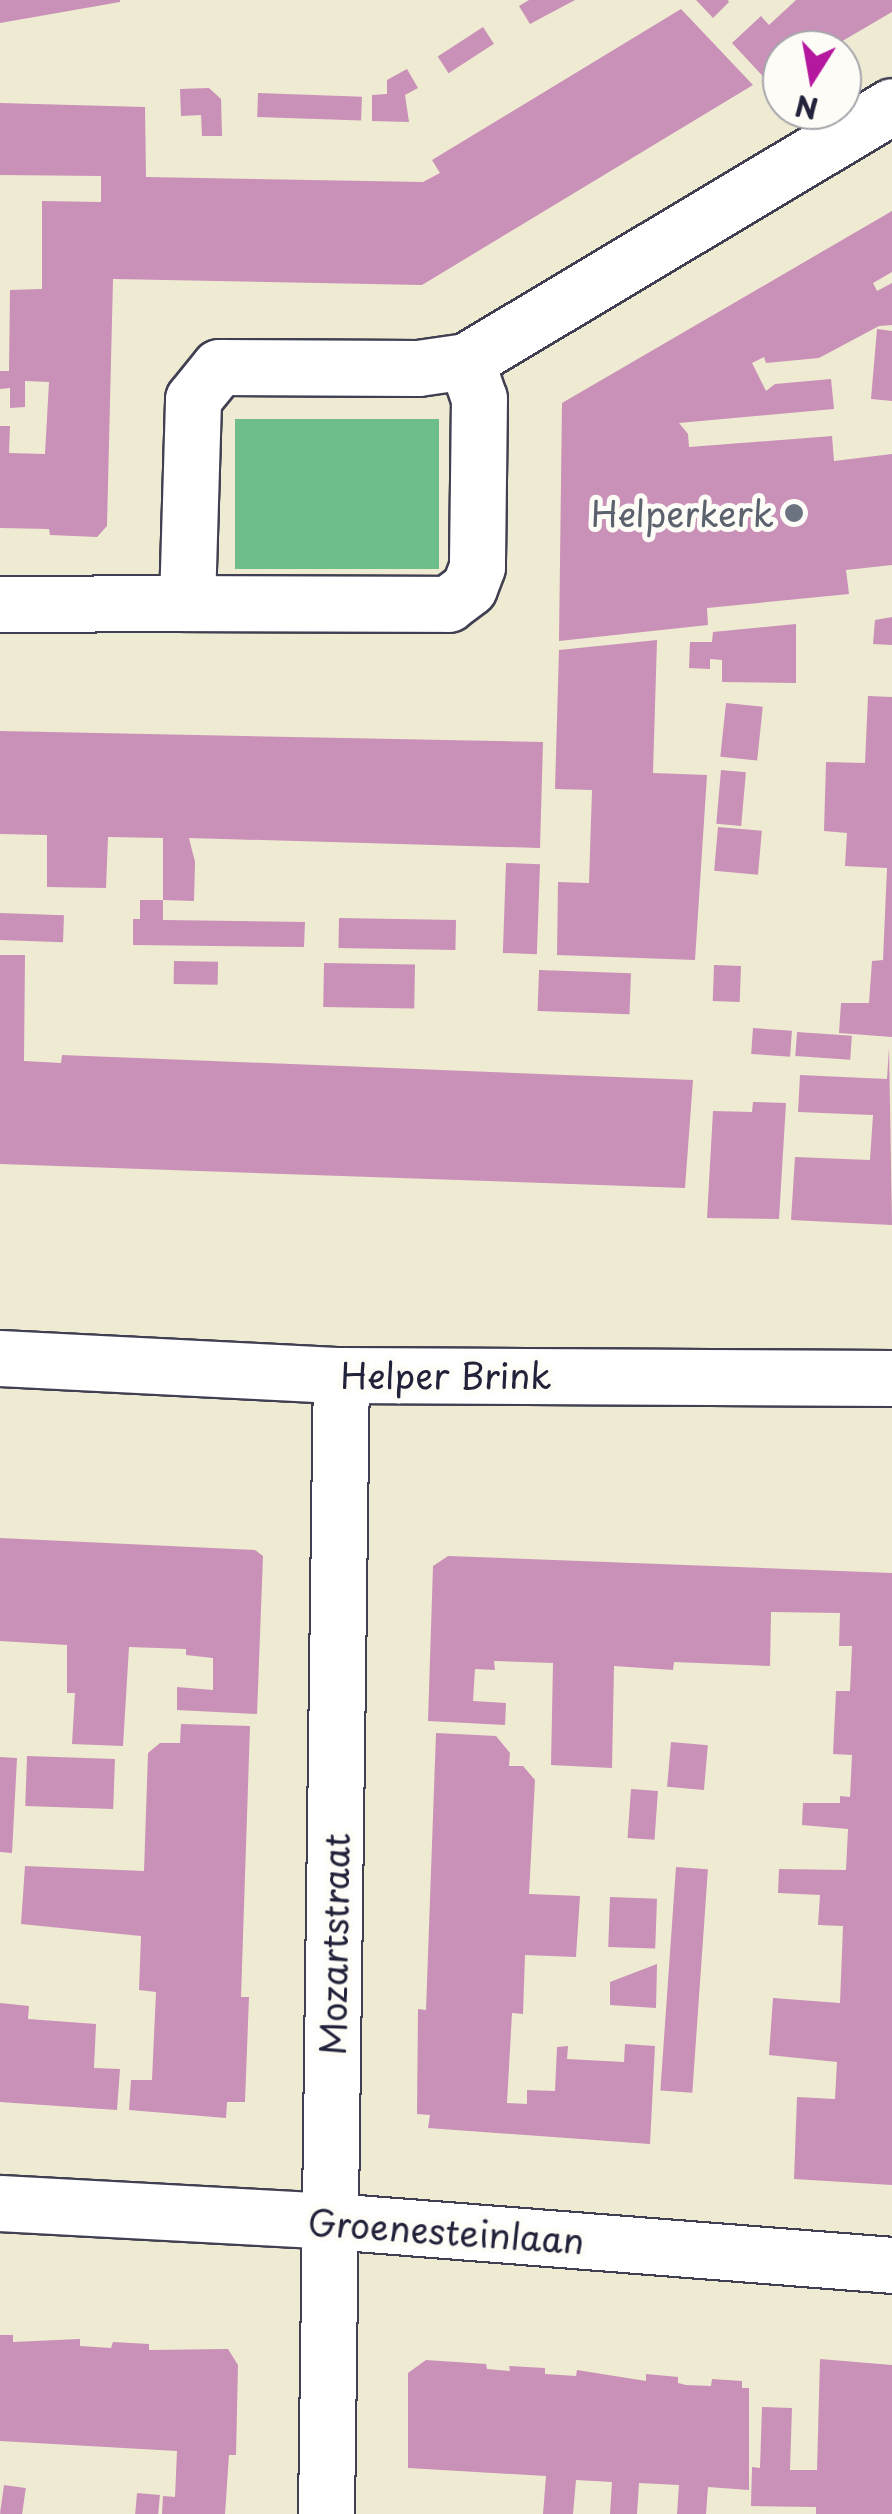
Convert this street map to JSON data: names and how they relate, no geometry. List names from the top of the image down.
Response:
{
  "streets": {
    "street": ["Helper Brink", "Mozartstraat", "Groenesteinlaan"]
  },
  "crossings": [
    ["Helper Brink", "Mozartstraat"],
    ["Mozartstraat", "Groenesteinlaan"]
  ],
  "places": ["Helperkerk"],
  "north": "bottom"
}
